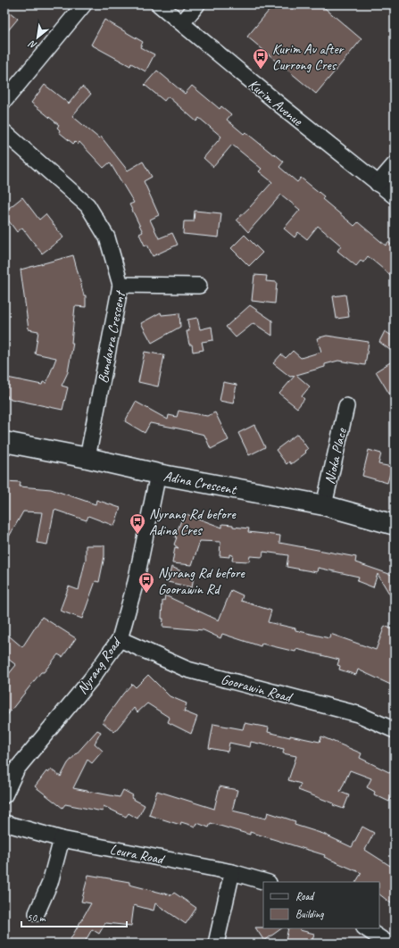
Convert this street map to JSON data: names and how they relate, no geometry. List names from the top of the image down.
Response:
{
  "streets": {
    "street": [
      "Kurim Avenue",
      "Bundarra Crescent",
      "Nioka Place",
      "Adina Crescent",
      "Nyrang Road",
      "Goorawin Road",
      "Leura Road"
    ]
  },
  "crossings": [
    ["Bundarra Crescent", "Adina Crescent"],
    ["Nioka Place", "Adina Crescent"],
    ["Adina Crescent", "Nyrang Road"],
    ["Nyrang Road", "Goorawin Road"]
  ],
  "places": {
    "bus stop": ["Kurim Av after Currong Cres", "Nyrang Rd before Adina Cres", "Nyrang Rd before Goorawin Rd"]
  },
  "legend": ["Road", "Building"],
  "scale_bar": "50 m",
  "north": "bottom left"
}
